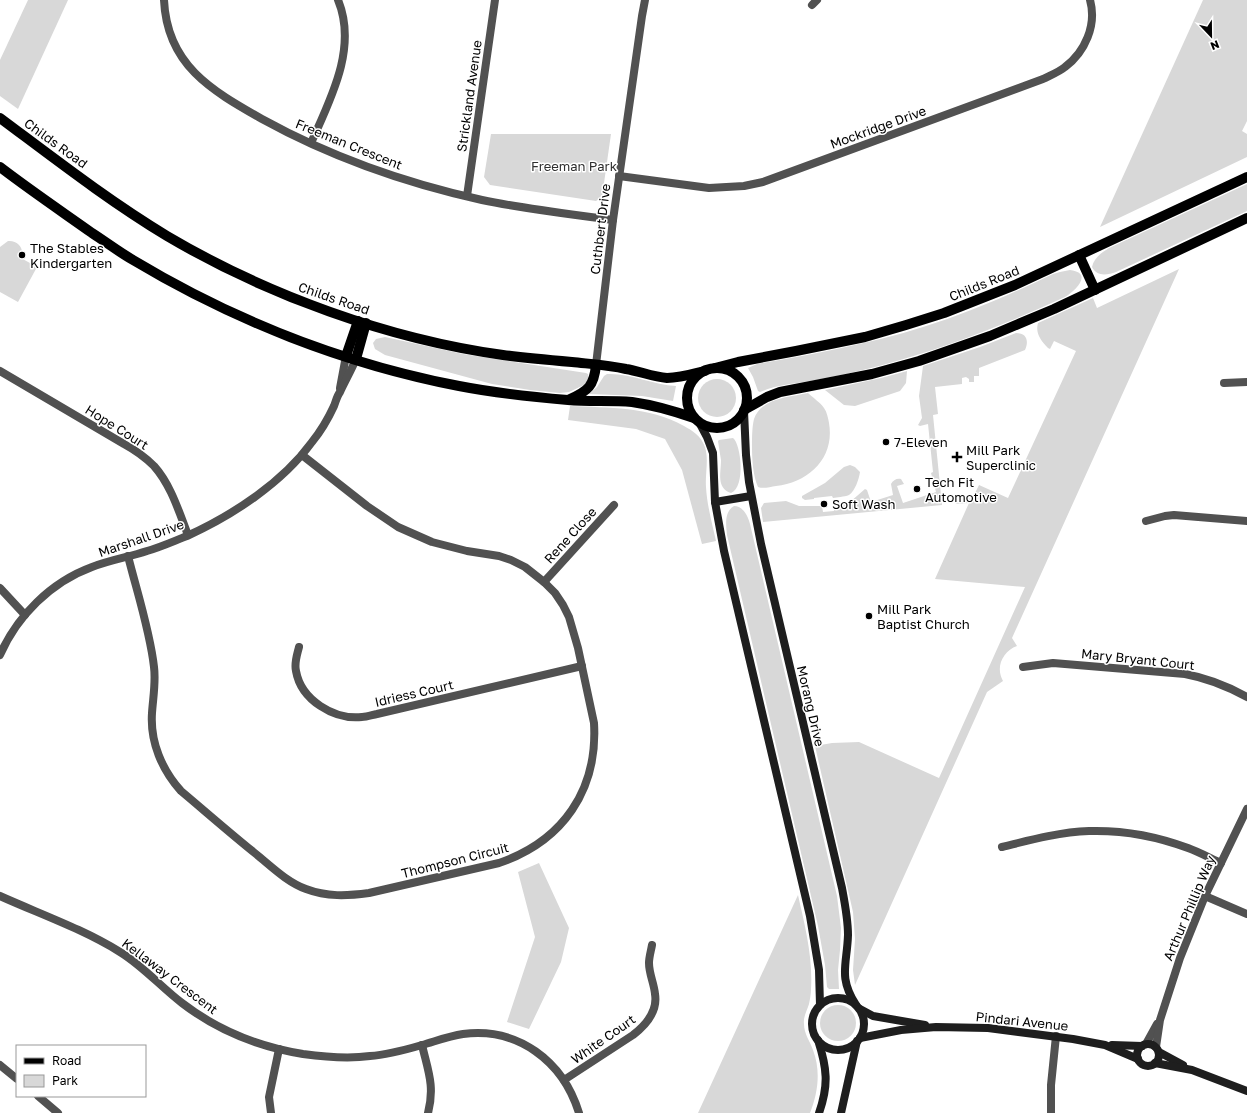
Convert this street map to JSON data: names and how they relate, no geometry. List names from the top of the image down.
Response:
{
  "streets": {
    "main road": [
      "Childs Road",
      "Cuthbert Drive",
      "Morang Drive",
      "Pindari Avenue"
    ],
    "street": [
      "Strickland Avenue",
      "Mockridge Drive",
      "Freeman Crescent",
      "Hope Court",
      "Rene Close",
      "Marshall Drive",
      "Mary Bryant Court",
      "Idriess Court",
      "Thompson Circuit",
      "Arthur Phillip Way",
      "Kellaway Crescent",
      "White Court"
    ]
  },
  "crossings": [
    ["Strickland Avenue", "Freeman Crescent"],
    ["Mockridge Drive", "Cuthbert Drive"],
    ["Childs Road", "Cuthbert Drive"],
    ["Childs Road", "Morang Drive"],
    ["Freeman Crescent", "Cuthbert Drive"],
    ["Hope Court", "Marshall Drive"],
    ["Rene Close", "Thompson Circuit"],
    ["Marshall Drive", "Thompson Circuit"],
    ["Idriess Court", "Thompson Circuit"],
    ["Morang Drive", "Pindari Avenue"],
    ["Arthur Phillip Way", "Pindari Avenue"],
    ["Kellaway Crescent", "White Court"]
  ],
  "parks": ["Freeman Park"],
  "places": {
    "other": [
      "The Stables Kindergarten",
      "7-Eleven",
      "Tech Fit Automotive",
      "Soft Wash",
      "Mill Park Baptist Church"
    ],
    "health": ["Mill Park Superclinic"]
  },
  "legend": ["Road", "Park"],
  "north": "bottom"
}
